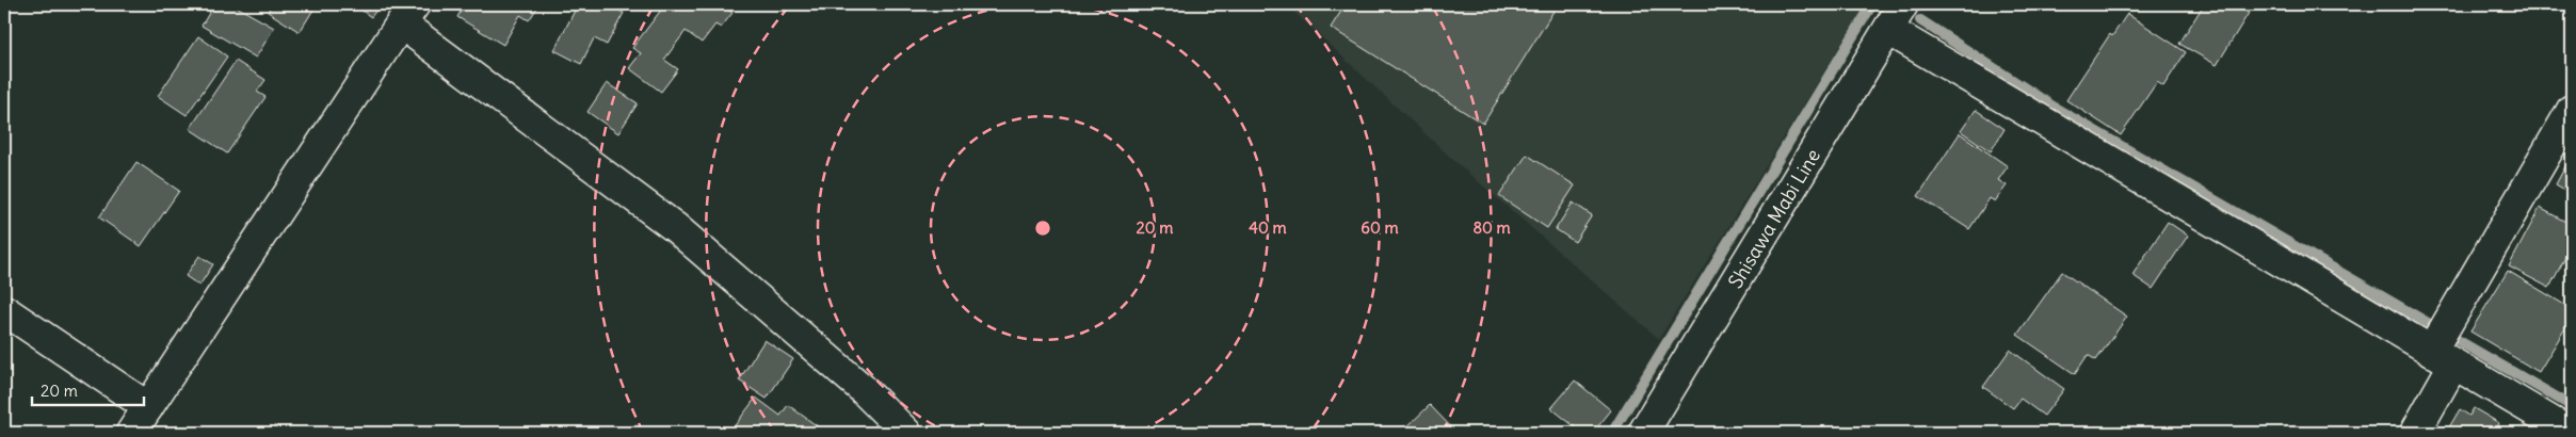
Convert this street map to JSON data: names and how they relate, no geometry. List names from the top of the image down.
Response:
{
  "streets": {
    "street": ["Shisawa Mabi Line"]
  },
  "scale_bar": "20 m",
  "rings": [
    "20 m",
    "40 m",
    "60 m",
    "80 m"
  ]
}
